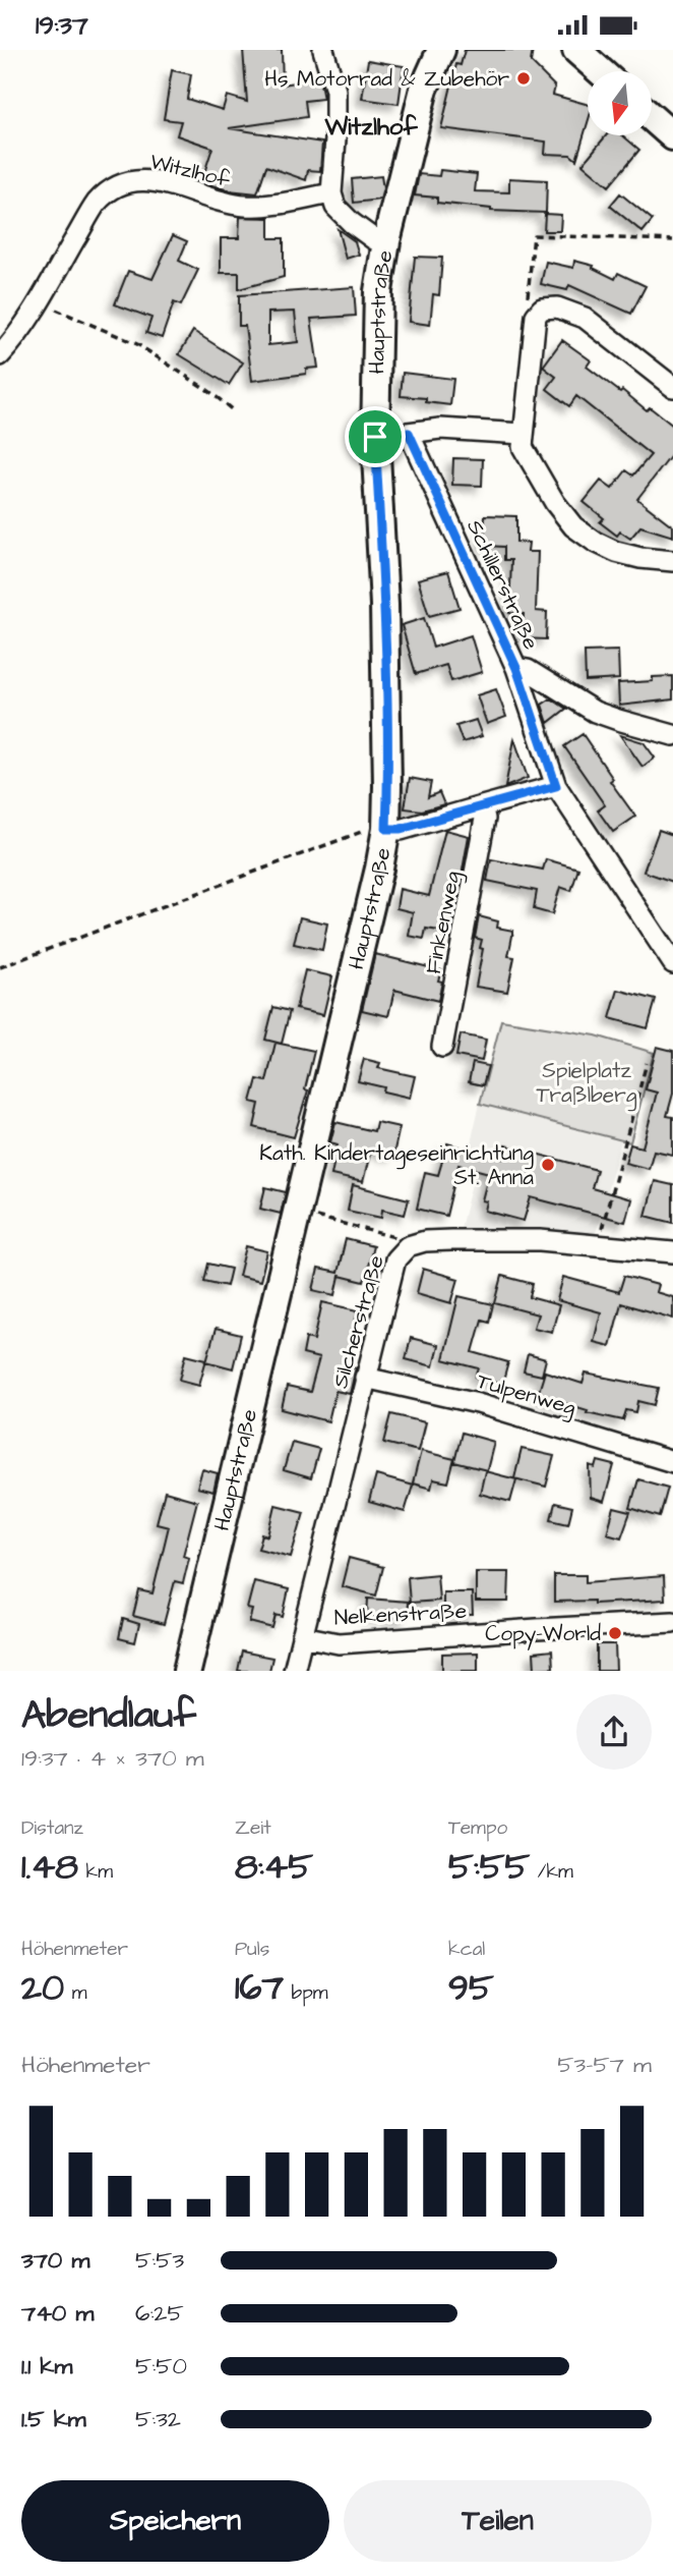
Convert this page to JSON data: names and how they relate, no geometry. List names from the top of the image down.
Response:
{
  "streets": {
    "street": [
      "Witzlhof",
      "Hauptstraße",
      "Schillerstraße",
      "Finkenweg",
      "Silcherstraße",
      "Tulpenweg",
      "Nelkenstraße"
    ]
  },
  "crossings": [
    ["Silcherstraße", "Tulpenweg"],
    ["Silcherstraße", "Nelkenstraße"]
  ],
  "districts": ["Witzlhof"],
  "parks": ["Spielplatz Traßlberg"],
  "places": ["Hs Motorrad & Zubehör", "Kath. Kindertageseinrichtung St. Anna", "Copy-World"],
  "north": "bottom",
  "page": {
    "status": "19:37",
    "heading": ["Abendlauf", "19:37 · 4 × 370 m"],
    "stats": [
      ["Distanz", "1.48 km"],
      ["Zeit", "8:45"],
      ["Tempo", "5:55 /km"],
      ["Höhenmeter", "20 m"],
      ["Puls", "167 bpm"],
      ["kcal", "95"]
    ],
    "chart": ["Höhenmeter", "53–57 m"],
    "list": [
      {
        "name": "370 m",
        "note": "5:53"
      },
      {
        "name": "740 m",
        "note": "6:25"
      },
      {
        "name": "1.1 km",
        "note": "5:50"
      },
      {
        "name": "1.5 km",
        "note": "5:32"
      }
    ],
    "buttons": ["Speichern", "Teilen"]
  }
}
